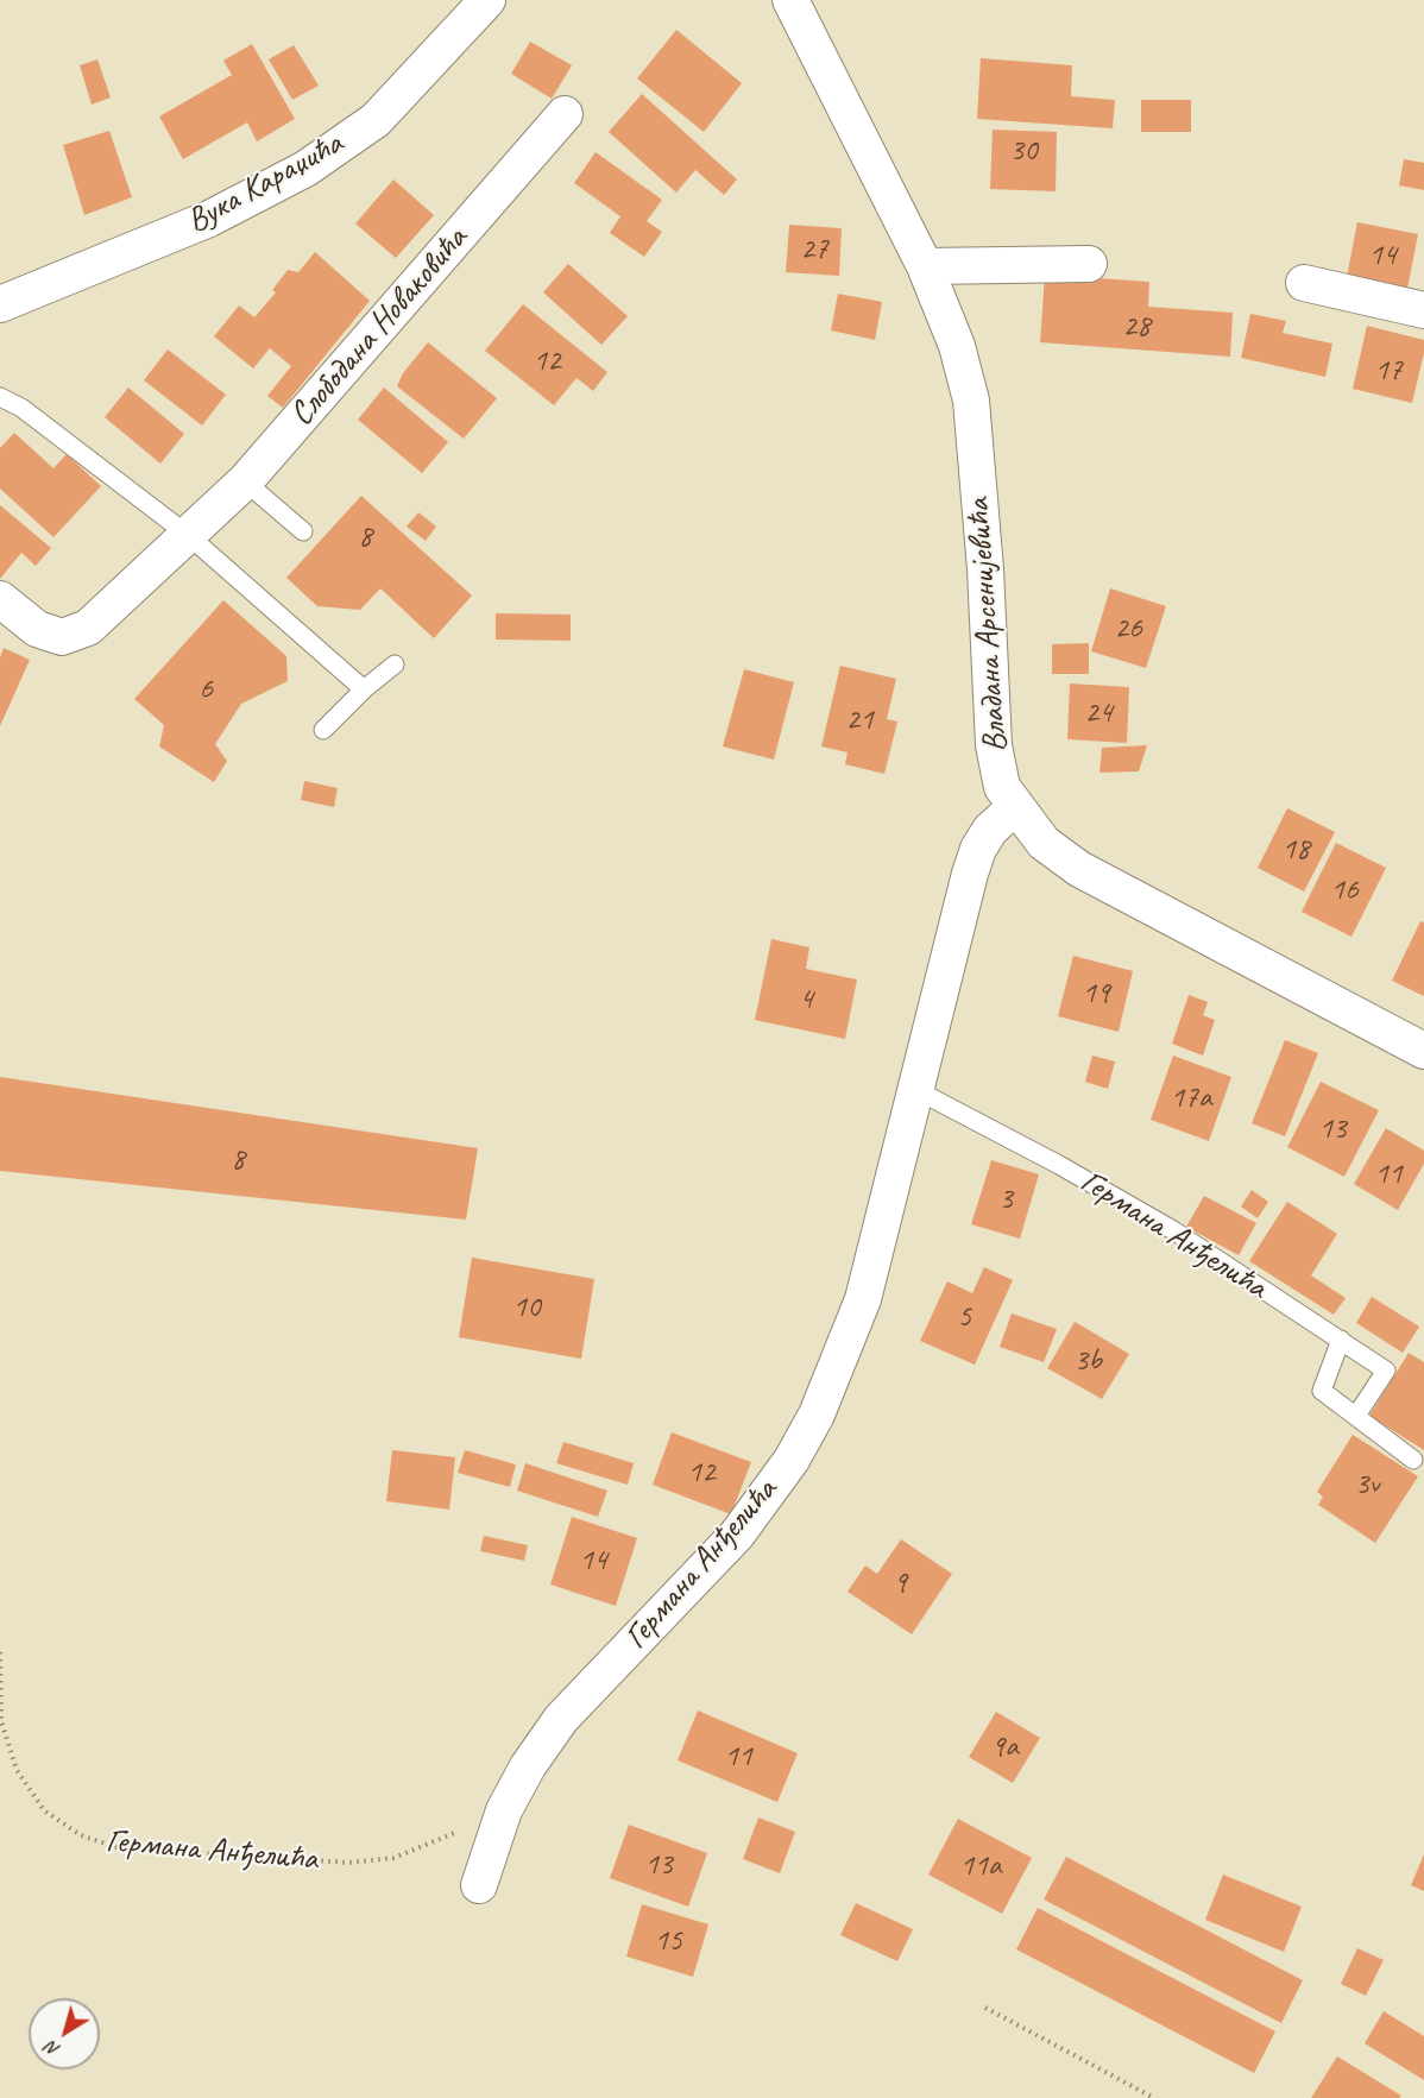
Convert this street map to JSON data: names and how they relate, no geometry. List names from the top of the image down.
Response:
{
  "streets": {
    "street": [
      "Вука Караџића",
      "Слободана Новаковића",
      "Владана Арсенијевића",
      "Германа Анђелића"
    ]
  },
  "crossings": [
    ["Владана Арсенијевића", "Германа Анђелића"]
  ],
  "house_numbers": [
    "30",
    "27",
    "14",
    "28",
    "12",
    "17",
    "8",
    "26",
    "6",
    "24",
    "21",
    "18",
    "16",
    "19",
    "4",
    "17a",
    "13",
    "8",
    "11",
    "3",
    "10",
    "5",
    "3b",
    "12",
    "3v",
    "14",
    "9",
    "9a",
    "11",
    "13",
    "11a",
    "15"
  ],
  "north": "bottom left"
}
